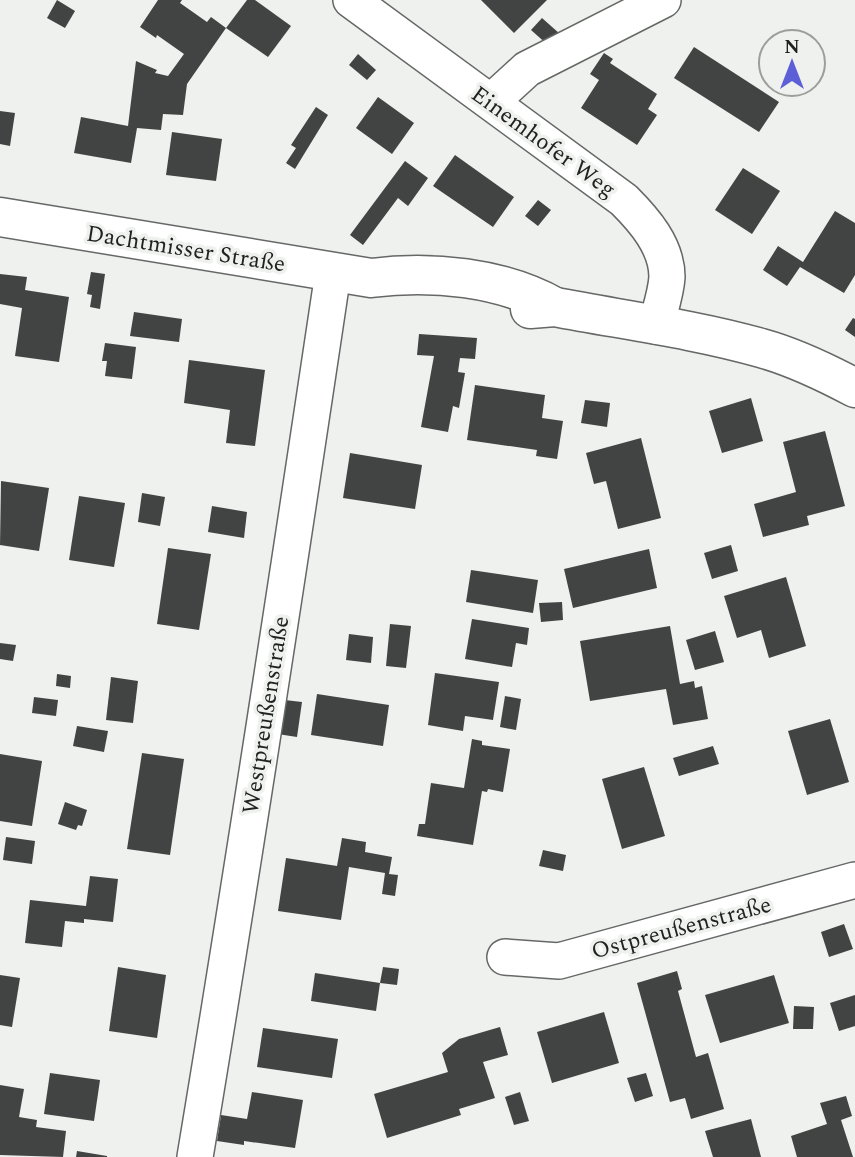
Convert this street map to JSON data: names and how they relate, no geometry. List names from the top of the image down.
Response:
{
  "streets": {
    "street": [
      "Einemhofer Weg",
      "Dachtmisser Straße",
      "Westpreußenstraße",
      "Ostpreußenstraße"
    ]
  },
  "crossings": [
    ["Einemhofer Weg", "Dachtmisser Straße"],
    ["Dachtmisser Straße", "Westpreußenstraße"]
  ],
  "north": "top"
}
